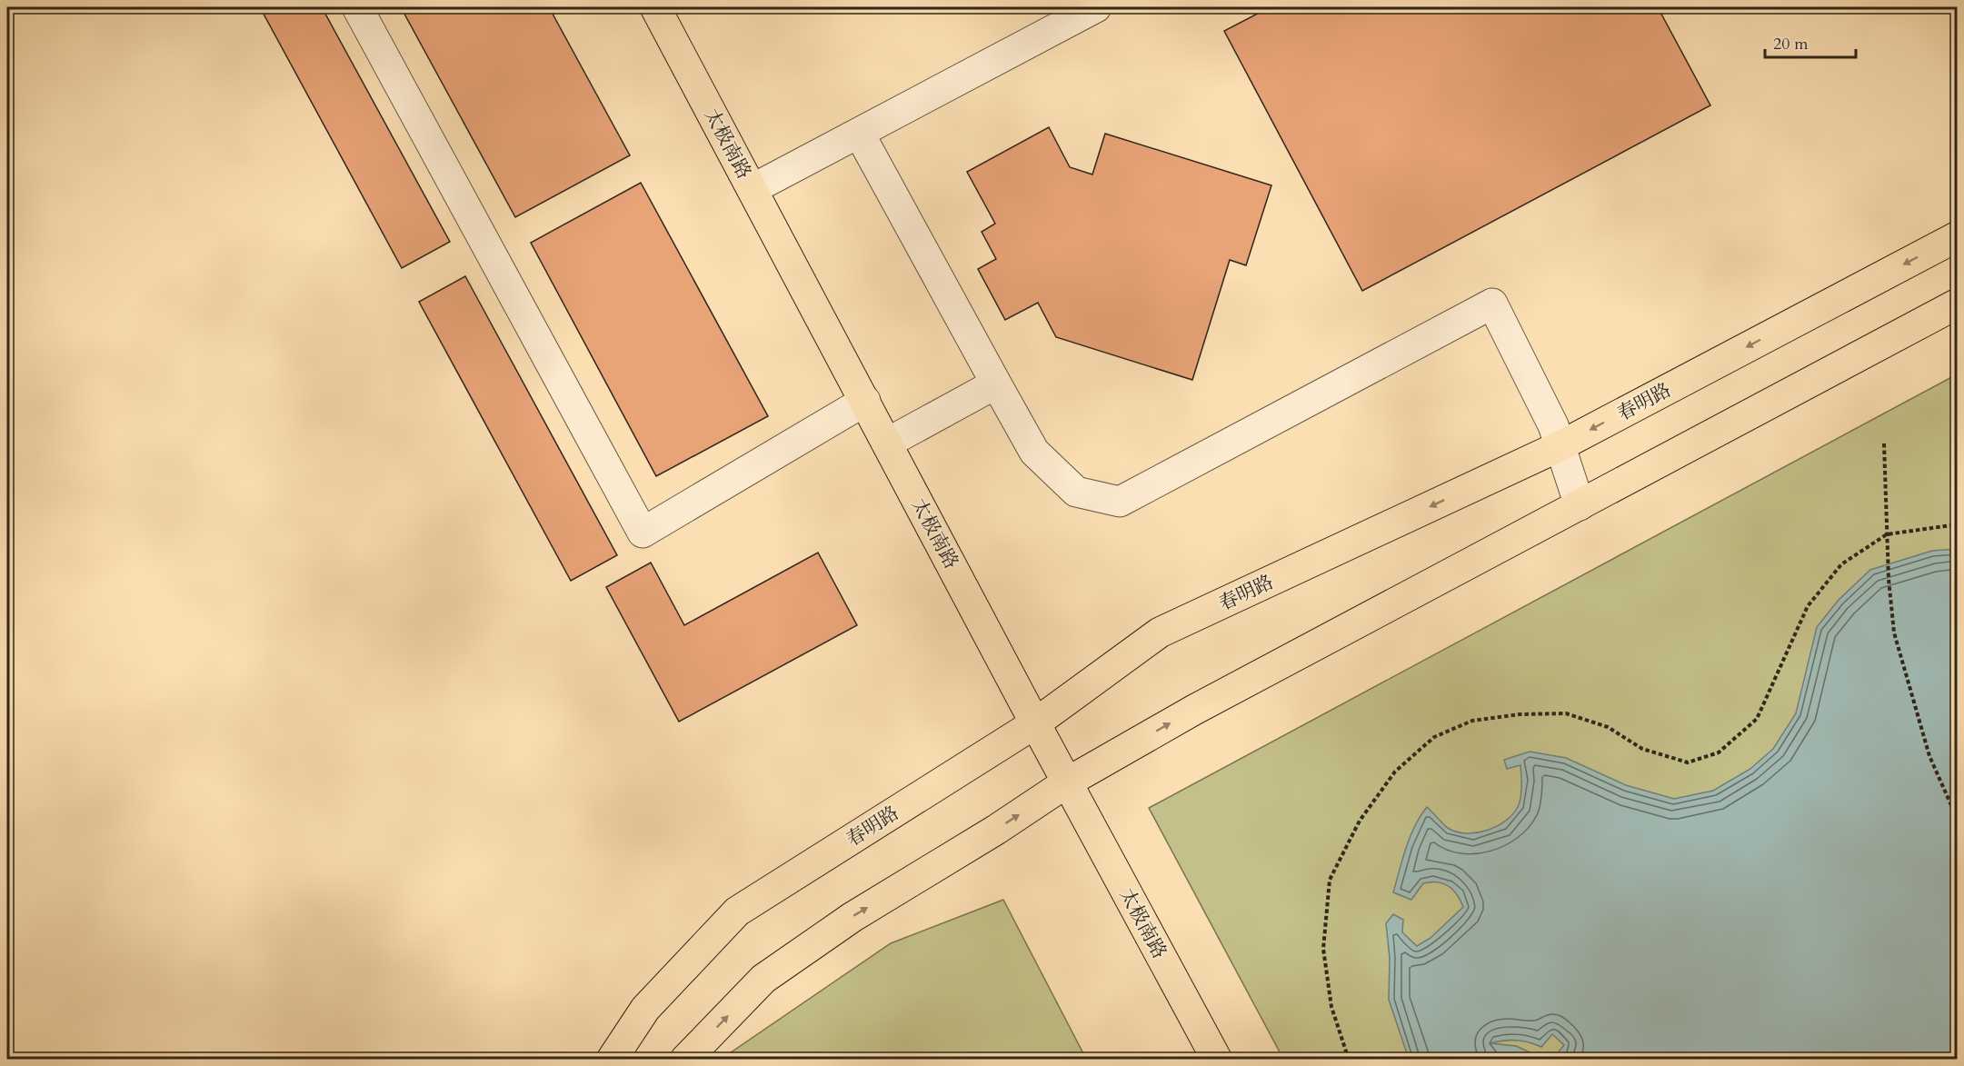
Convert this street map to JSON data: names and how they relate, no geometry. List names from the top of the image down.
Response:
{
  "streets": {
    "main road": ["太极南路", "春明路"]
  },
  "crossings": [
    ["太极南路", "春明路"]
  ],
  "scale_bar": "20 m"
}
